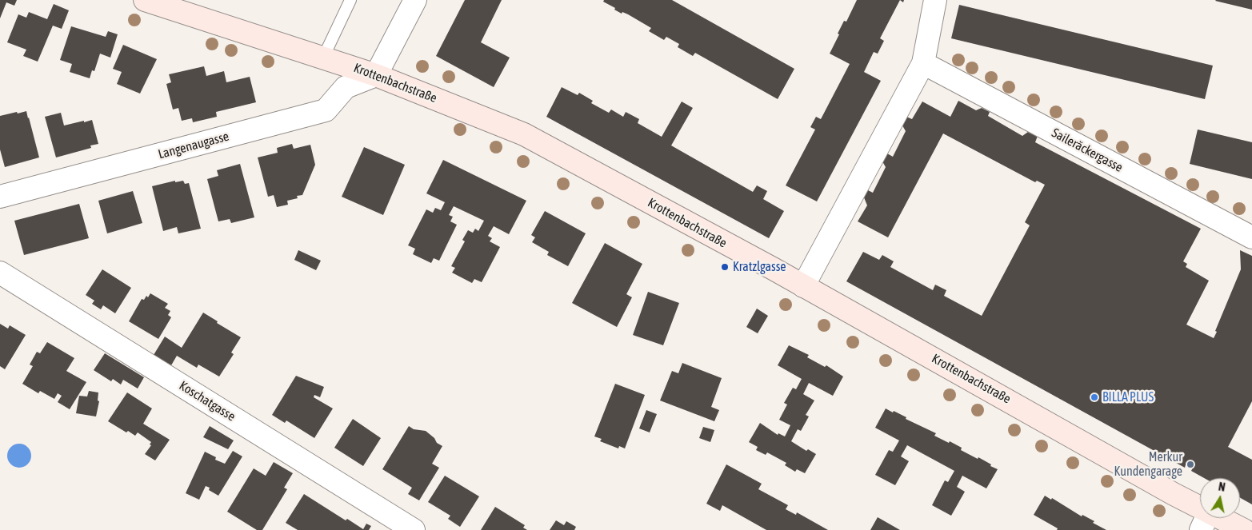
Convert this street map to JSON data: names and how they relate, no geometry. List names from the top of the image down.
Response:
{
  "streets": {
    "main road": ["Krottenbachstraße"],
    "street": ["Langenaugasse", "Saileräckergasse", "Koschatgasse"]
  },
  "crossings": [
    ["Krottenbachstraße", "Langenaugasse"]
  ],
  "places": ["Kratzlgasse", "BILLA PLUS", "Merkur Kundengarage"],
  "north": "top"
}
